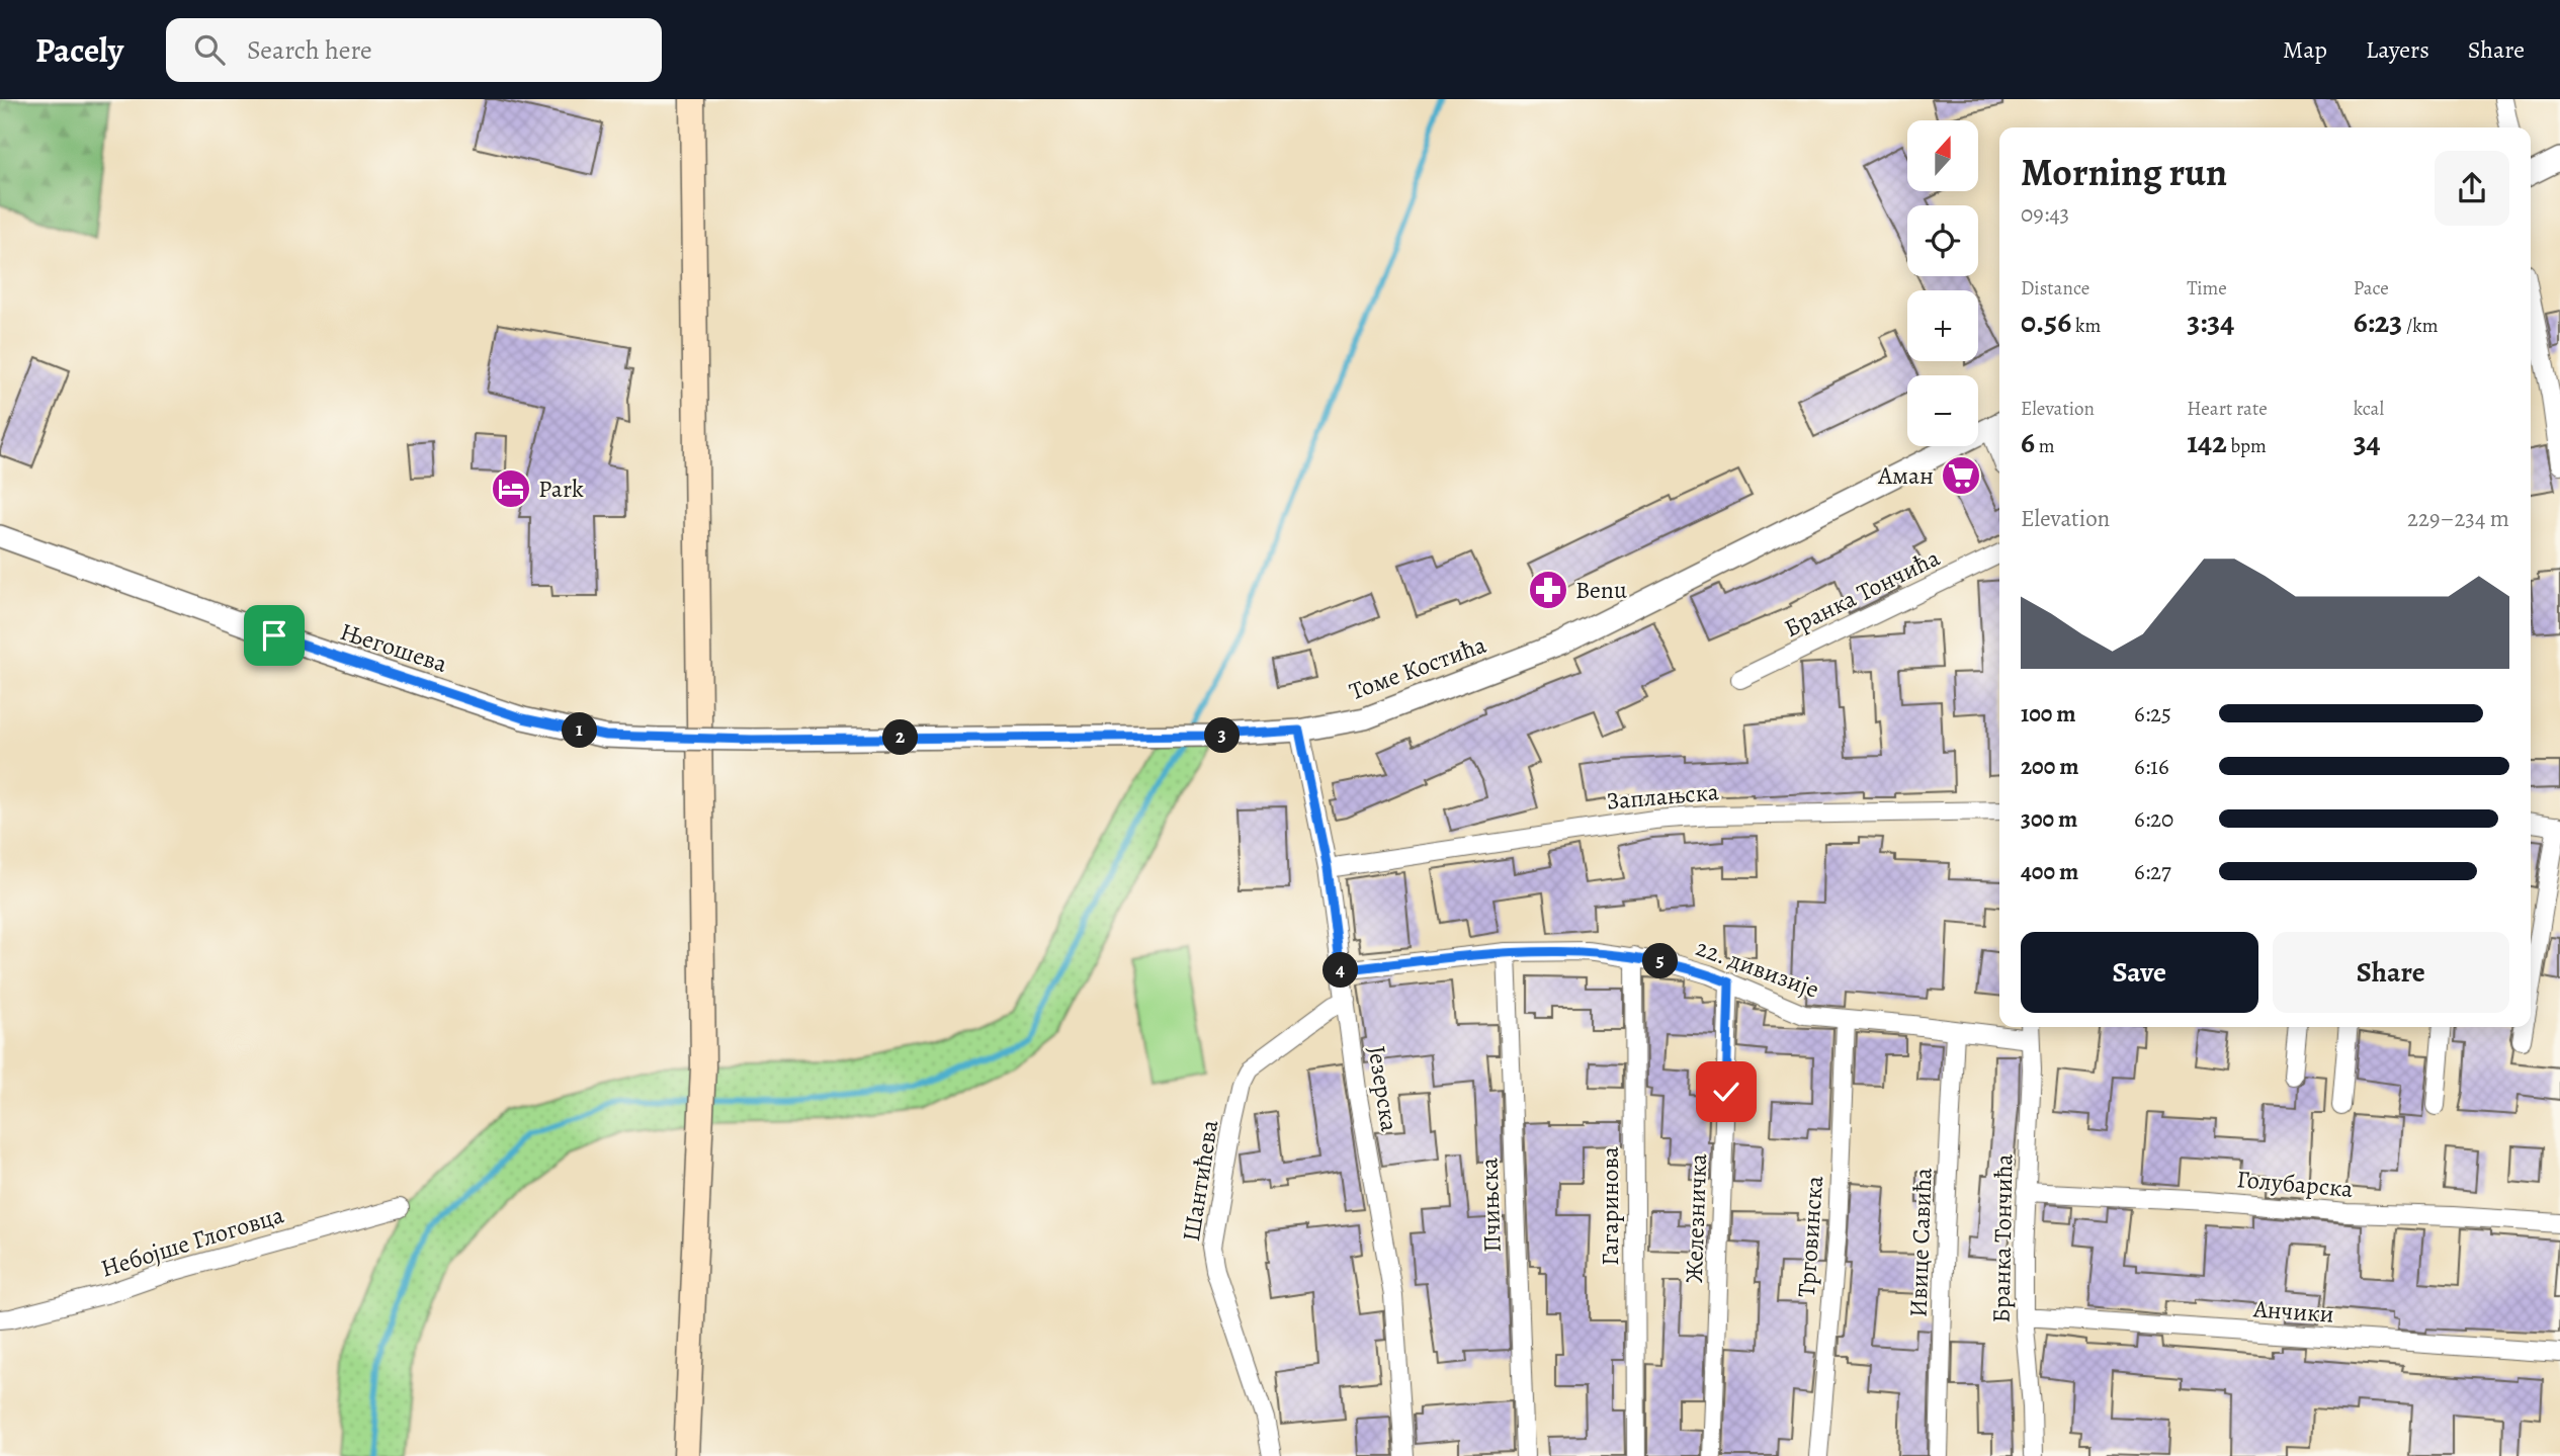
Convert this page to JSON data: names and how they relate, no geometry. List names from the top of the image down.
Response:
{
  "streets": {
    "street": [
      "Бранка Тончића",
      "Његошева",
      "Томе Костића",
      "Заплањска",
      "22. дивизије",
      "Језерска",
      "Шантићева",
      "Голубарска",
      "Пчињска",
      "Гагаринова",
      "Железничка",
      "Трговинска",
      "Небојше Глоговца",
      "Ивице Савића",
      "Анчики"
    ]
  },
  "crossings": [
    ["Бранка Тончића", "22. дивизије"],
    ["Бранка Тончића", "Голубарска"],
    ["Бранка Тончића", "Анчики"],
    ["Његошева", "Томе Костића"],
    ["Томе Костића", "Језерска"],
    ["Заплањска", "Језерска"],
    ["22. дивизије", "Језерска"],
    ["22. дивизије", "Пчињска"],
    ["22. дивизије", "Гагаринова"],
    ["22. дивизије", "Железничка"],
    ["22. дивизије", "Трговинска"],
    ["22. дивизије", "Ивице Савића"],
    ["Језерска", "Шантићева"]
  ],
  "places": {
    "supermarket": ["Аман"],
    "hotel": ["Park"],
    "pharmacy": ["Benu"]
  },
  "north": "top",
  "page": {
    "header": "Pacely",
    "search": "Search here",
    "nav": ["Map", "Layers", "Share"],
    "map_buttons": ["+", "−"],
    "heading": ["Morning run", "09:43"],
    "stats": [
      ["Distance", "0.56 km"],
      ["Time", "3:34"],
      ["Pace", "6:23 /km"],
      ["Elevation", "6 m"],
      ["Heart rate", "142 bpm"],
      ["kcal", "34"]
    ],
    "chart": ["Elevation", "229–234 m"],
    "list": [
      {
        "name": "100 m",
        "note": "6:25"
      },
      {
        "name": "200 m",
        "note": "6:16"
      },
      {
        "name": "300 m",
        "note": "6:20"
      },
      {
        "name": "400 m",
        "note": "6:27"
      }
    ],
    "pins": [
      "1",
      "3",
      "2",
      "5",
      "4"
    ],
    "buttons": ["Save", "Share"]
  }
}
